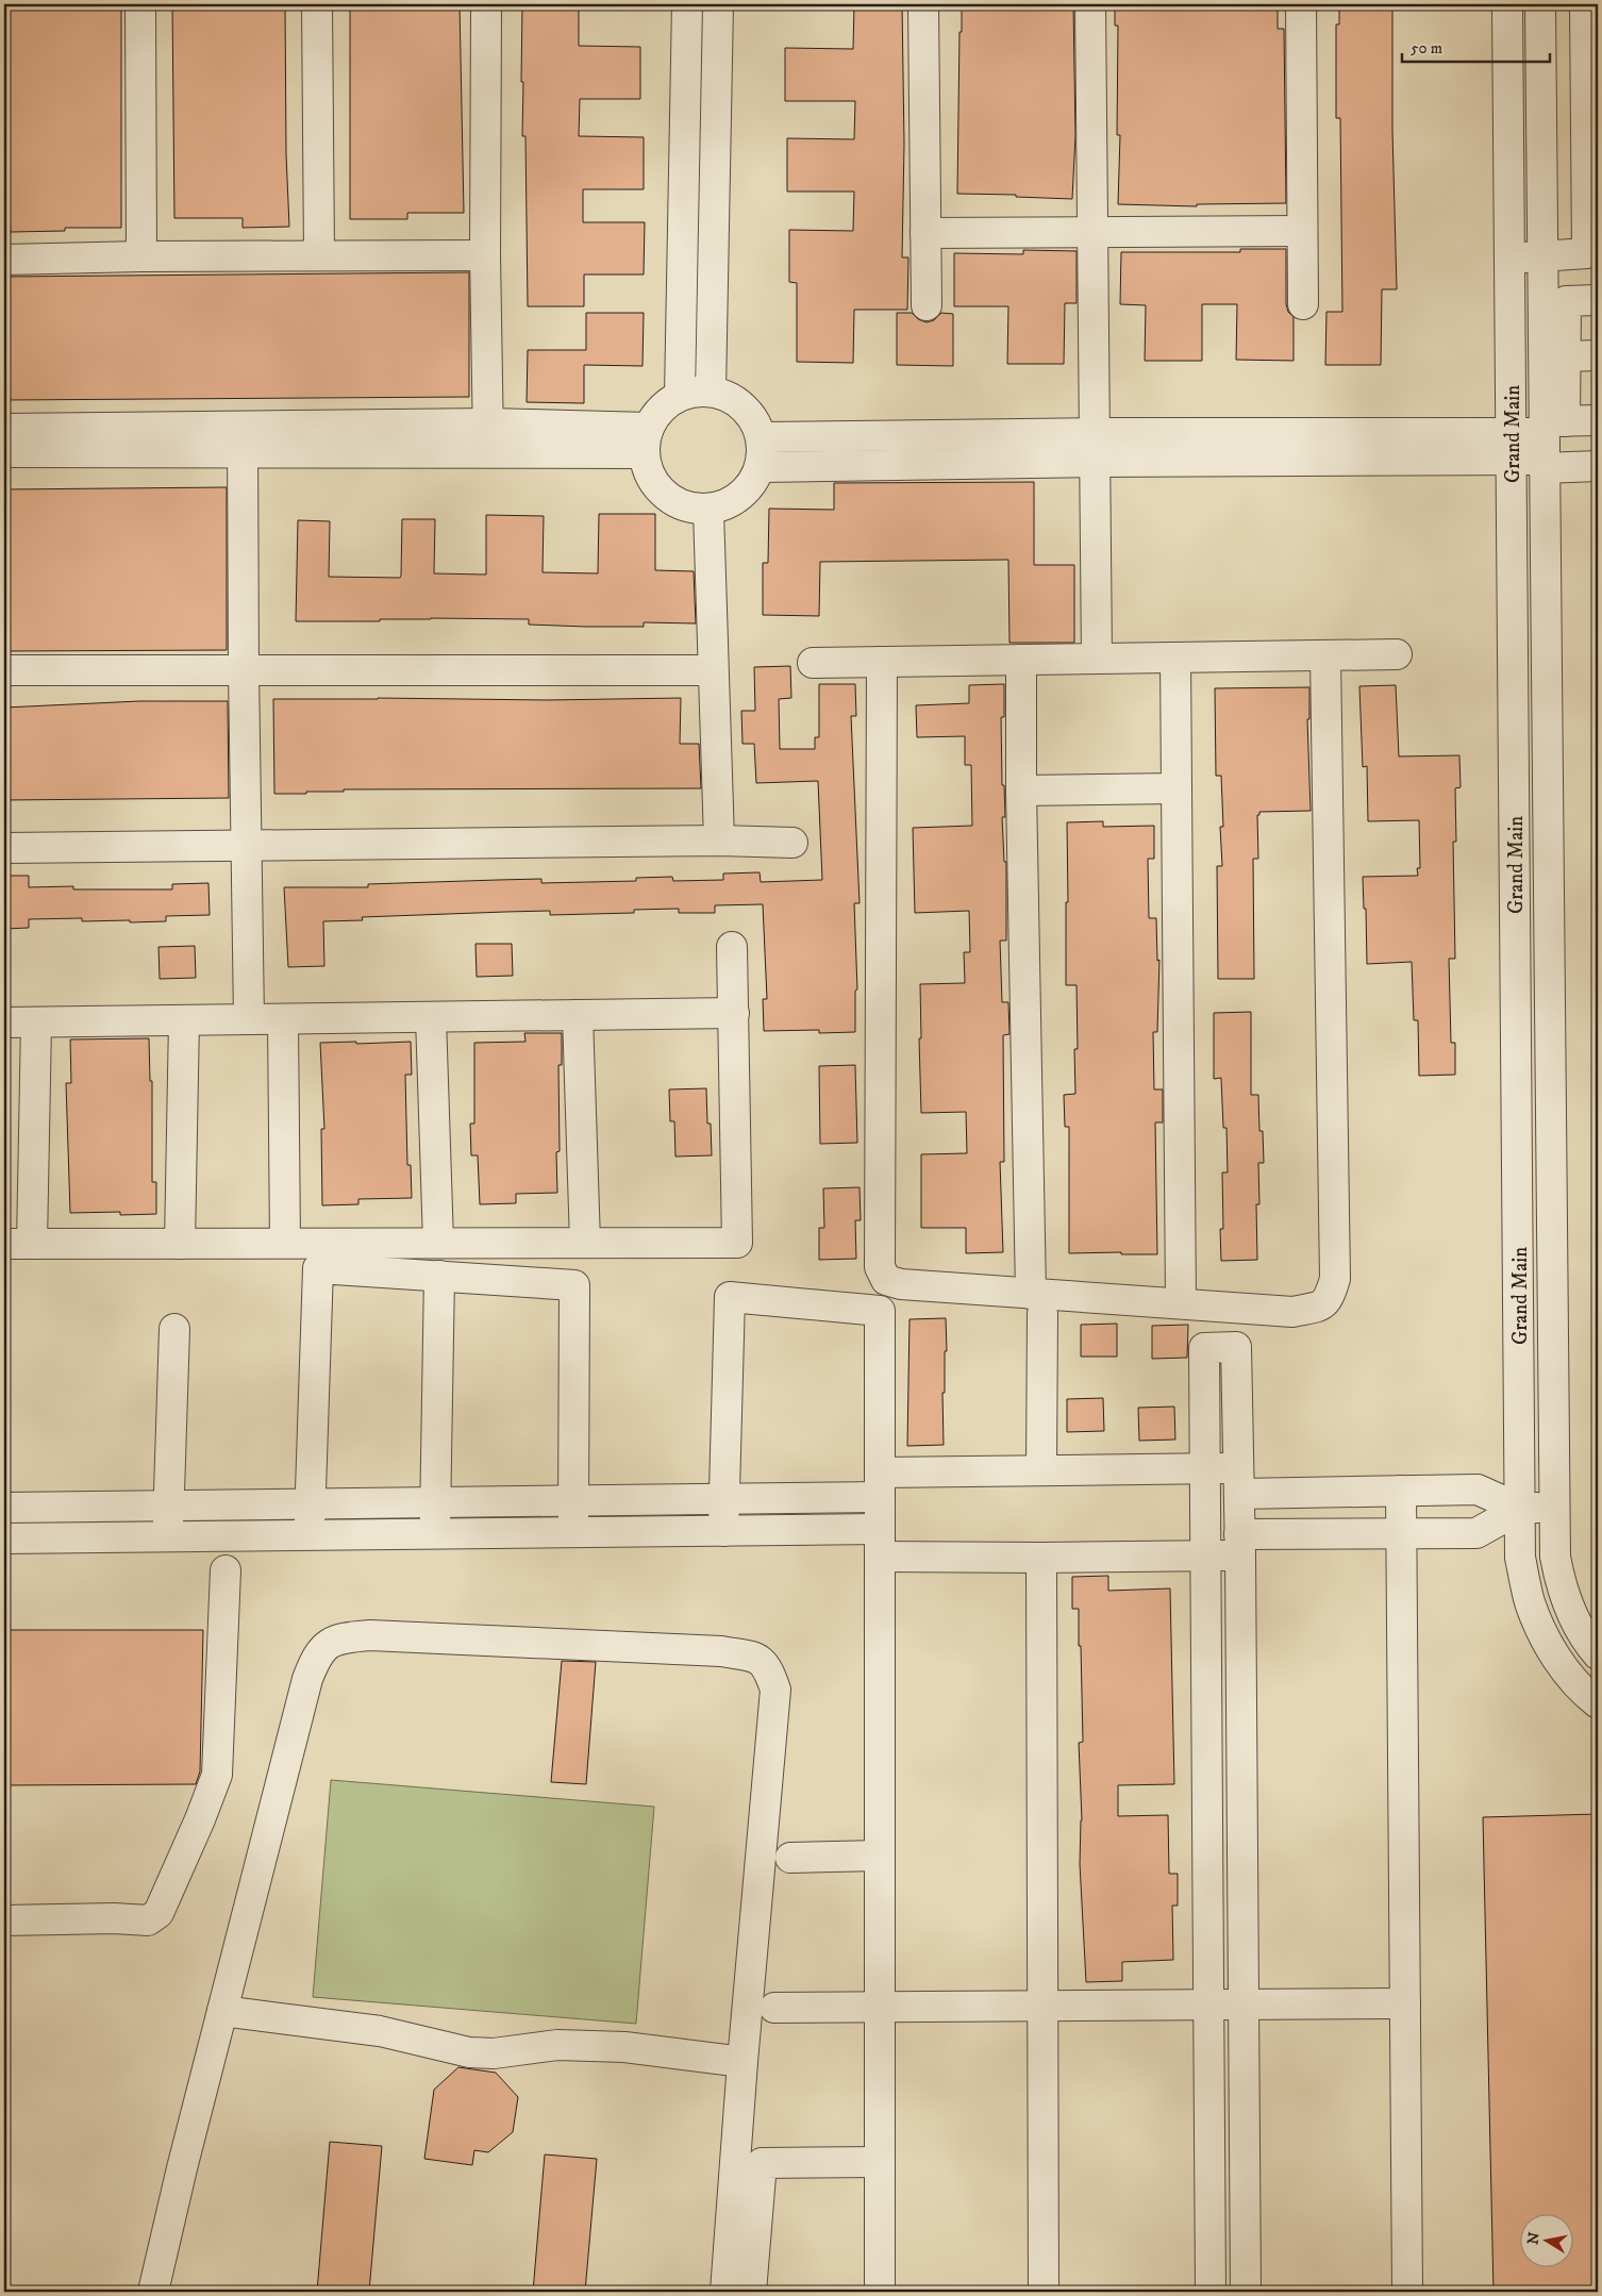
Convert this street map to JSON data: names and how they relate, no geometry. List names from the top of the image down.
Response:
{
  "streets": {
    "street": ["Grand Main"]
  },
  "scale_bar": "50 m",
  "north": "left"
}
